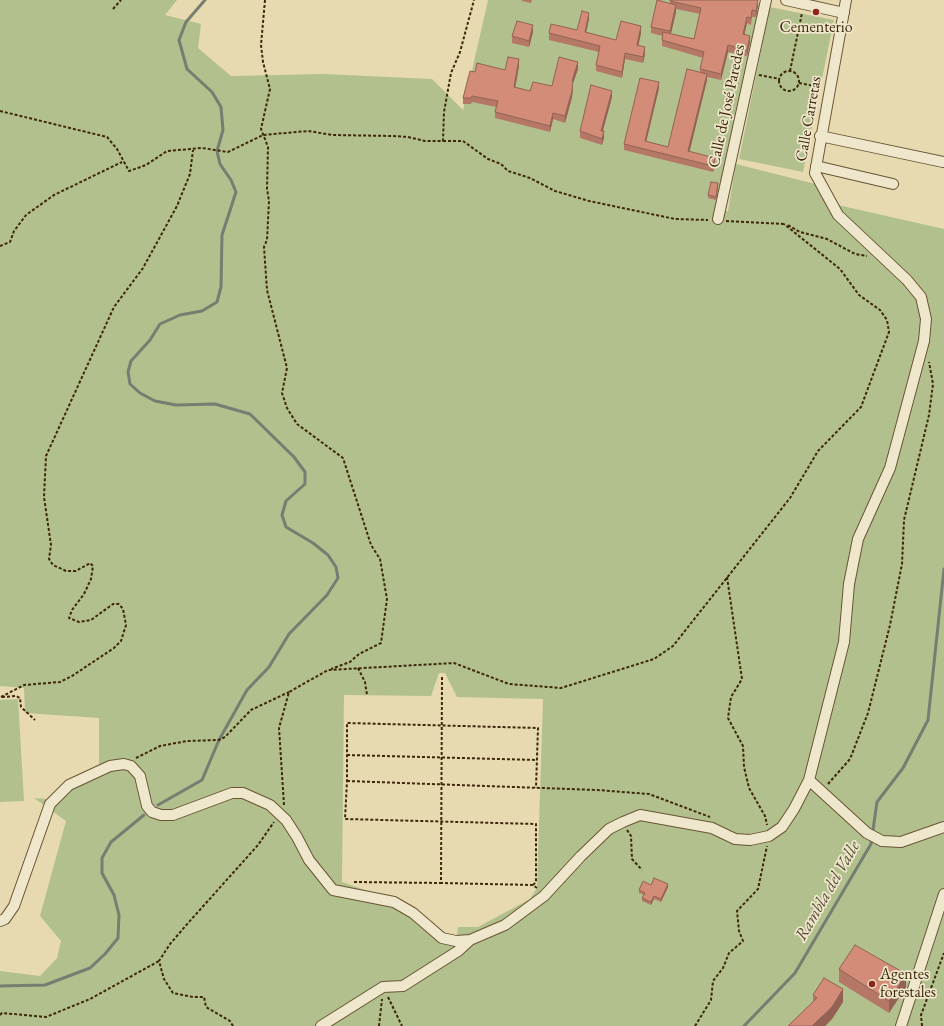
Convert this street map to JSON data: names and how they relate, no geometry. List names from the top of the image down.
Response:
{
  "streets": {
    "street": ["Calle de José Paredes", "Calle Carretas"]
  },
  "water": ["Rambla del Valle"],
  "places": ["Cementerio", "Agentes forestales"]
}
